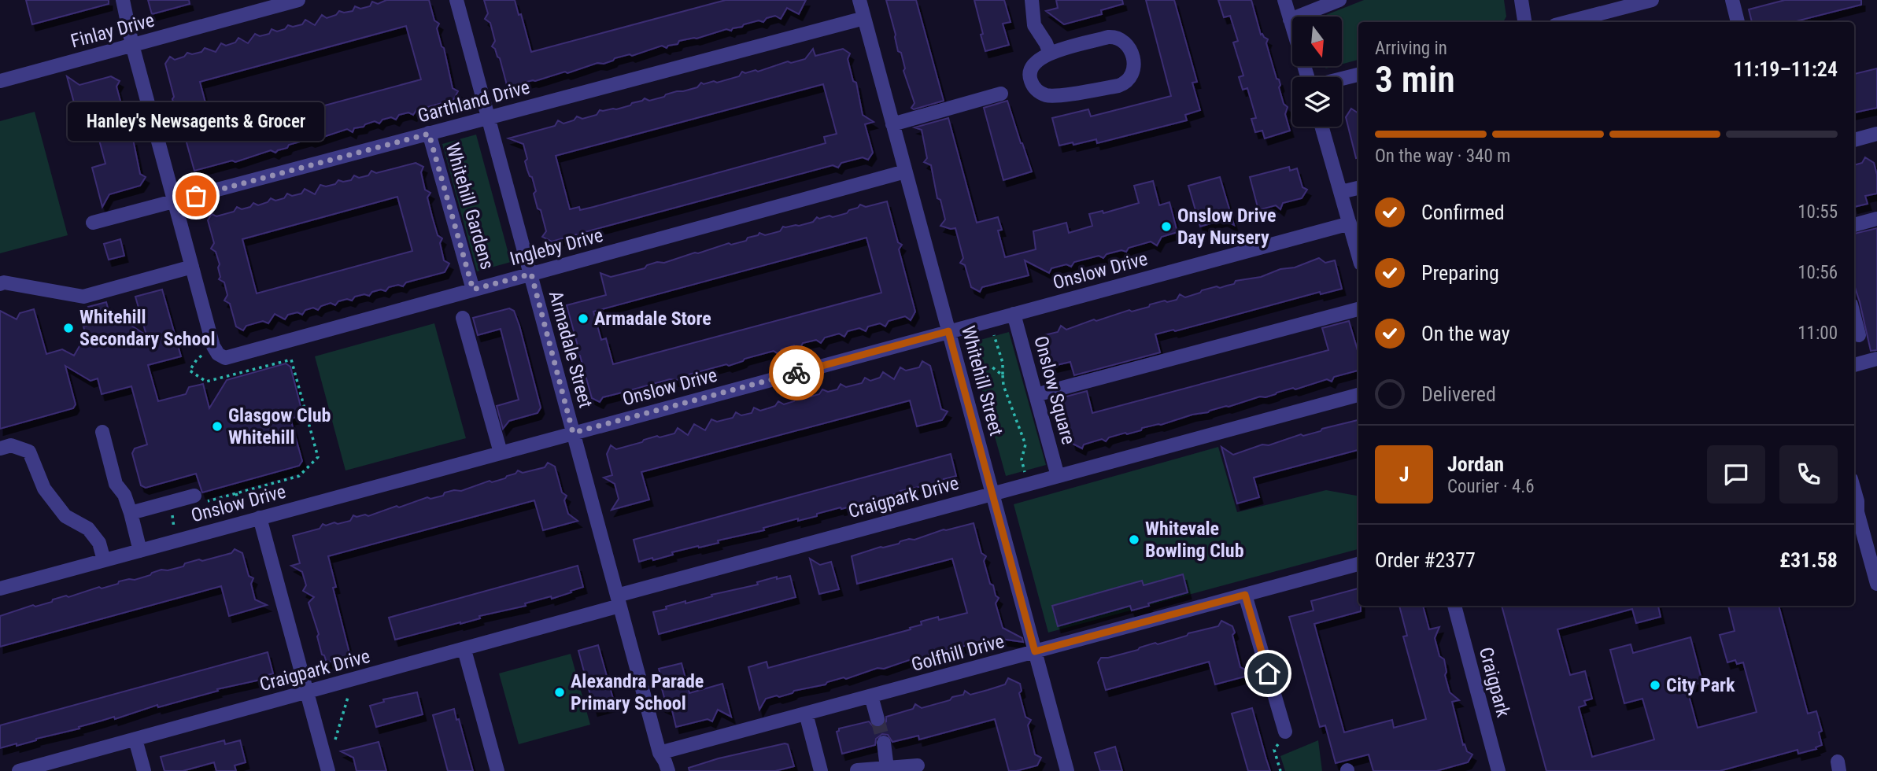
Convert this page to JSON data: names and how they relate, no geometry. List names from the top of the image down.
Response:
{
  "streets": {
    "street": [
      "Finlay Drive",
      "Garthland Drive",
      "Whitehill Gardens",
      "Ingleby Drive",
      "Onslow Drive",
      "Armadale Street",
      "Whitehill Street",
      "Onslow Square",
      "Craigpark Drive",
      "Golfhill Drive",
      "Craigpark"
    ]
  },
  "crossings": [
    ["Garthland Drive", "Whitehill Gardens"],
    ["Garthland Drive", "Armadale Street"],
    ["Garthland Drive", "Whitehill Street"],
    ["Whitehill Gardens", "Ingleby Drive"],
    ["Ingleby Drive", "Armadale Street"],
    ["Ingleby Drive", "Whitehill Street"],
    ["Onslow Drive", "Armadale Street"],
    ["Onslow Drive", "Whitehill Street"],
    ["Onslow Drive", "Onslow Square"],
    ["Armadale Street", "Craigpark Drive"],
    ["Armadale Street", "Golfhill Drive"],
    ["Whitehill Street", "Craigpark Drive"],
    ["Whitehill Street", "Golfhill Drive"],
    ["Onslow Square", "Craigpark Drive"]
  ],
  "places": [
    "Hanley's Newsagents & Grocer",
    "Onslow Drive Day Nursery",
    "Armadale Store",
    "Whitehill Secondary School",
    "Glasgow Club Whitehill",
    "Whitevale Bowling Club",
    "City Park",
    "Alexandra Parade Primary School"
  ],
  "north": "bottom",
  "page": {
    "heading": ["3 min", "Arriving in", "11:19–11:24"],
    "panel": [
      "Jordan",
      "Courier · 4.6",
      "Order #2377",
      "£31.58"
    ],
    "bubble": "Hanley's Newsagents & Grocer",
    "bar": "On the way · 340 m",
    "list": [
      ["Confirmed", "10:55"],
      ["Preparing", "10:56"],
      ["On the way", "11:00"],
      "Delivered"
    ],
    "round": "J"
  }
}
